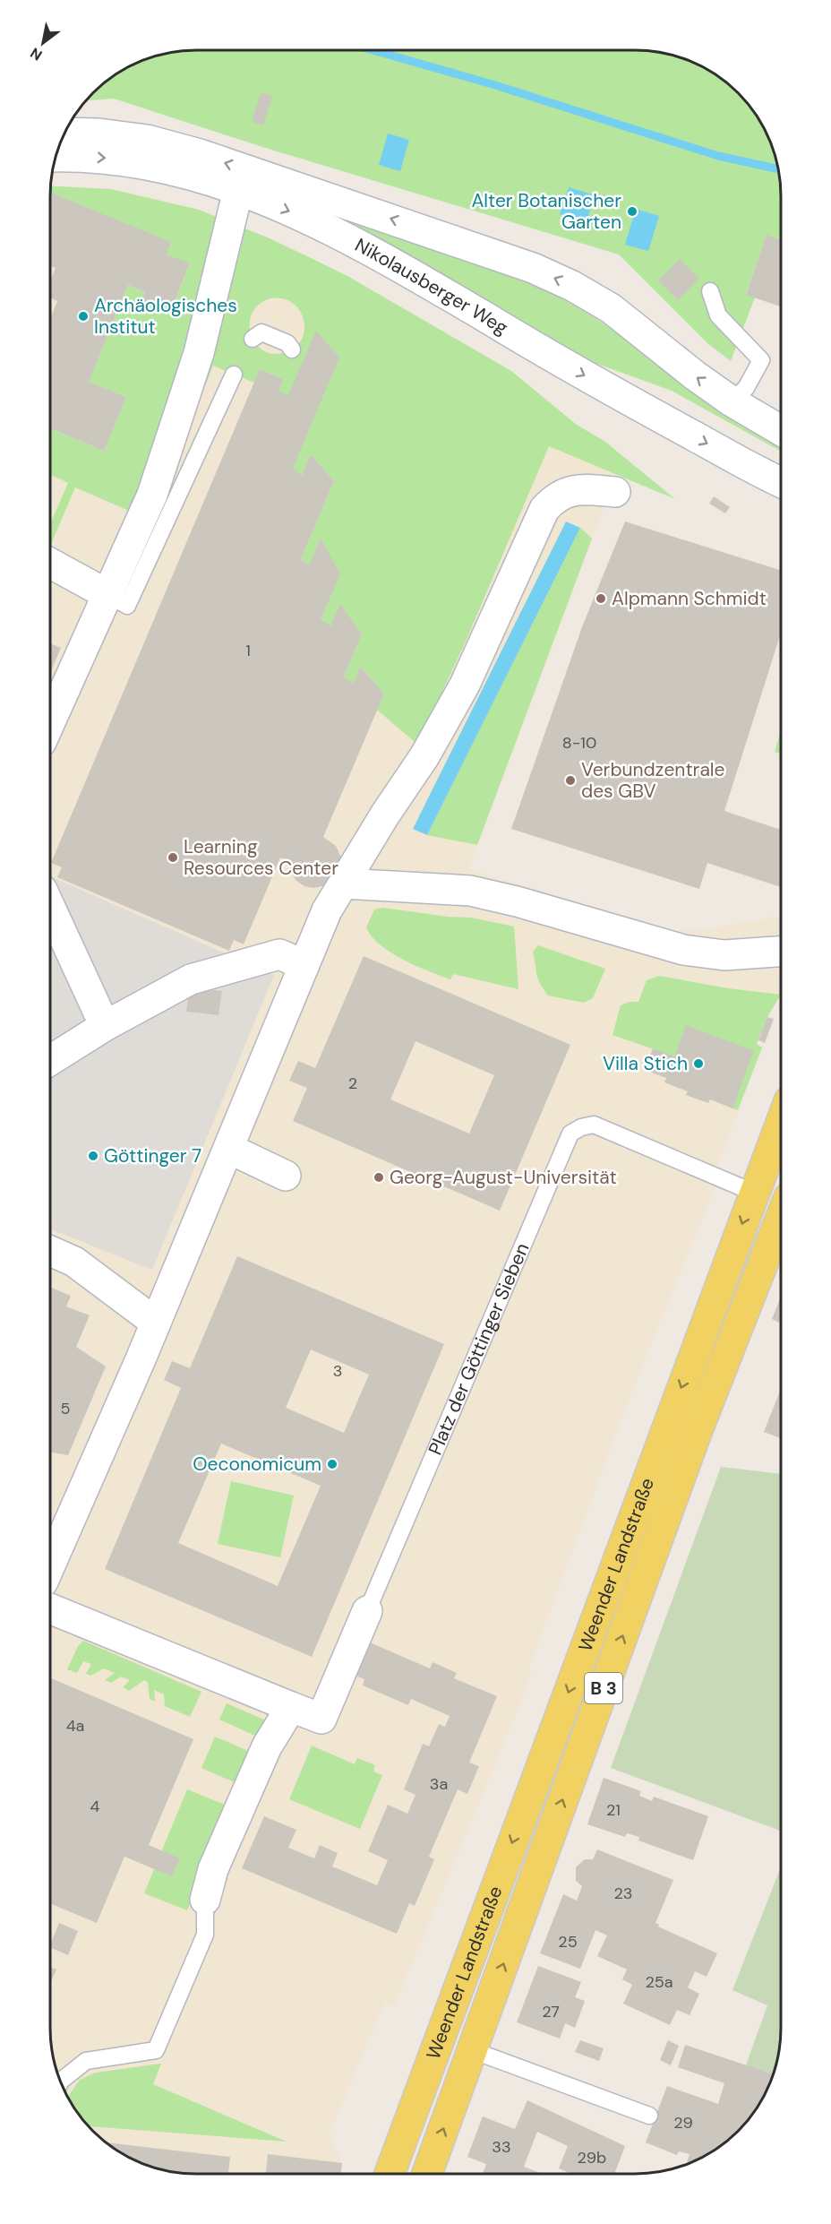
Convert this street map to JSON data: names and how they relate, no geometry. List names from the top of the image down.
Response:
{
  "streets": {
    "main road": ["Weender Landstraße", "B 3"],
    "street": ["Nikolausberger Weg", "Platz der Göttinger Sieben"]
  },
  "crossings": [
    ["Platz der Göttinger Sieben", "Weender Landstraße"]
  ],
  "places": [
    "Alter Botanischer Garten",
    "Archäologisches Institut",
    "Alpmann Schmidt",
    "Verbundzentrale des GBV",
    "Learning Resources Center",
    "Villa Stich",
    "Göttinger 7",
    "Georg-August-Universität",
    "Oeconomicum"
  ],
  "house_numbers": [
    "1",
    "8-10",
    "2",
    "3",
    "5",
    "4a",
    "3a",
    "4",
    "21",
    "23",
    "25",
    "25a",
    "27",
    "29",
    "33",
    "29b"
  ],
  "north": "bottom left"
}
